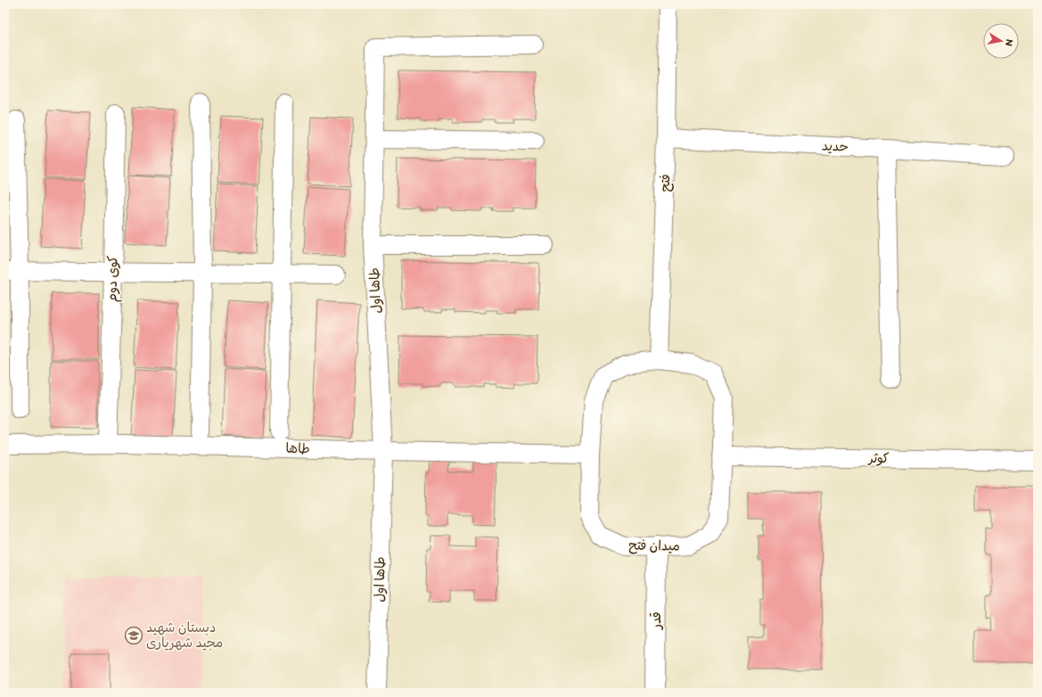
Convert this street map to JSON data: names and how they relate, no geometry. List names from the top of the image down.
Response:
{
  "streets": {
    "street": [
      "حدید",
      "فتح",
      "کوی دوم",
      "طاها اول",
      "طاها",
      "کوثر",
      "میدان فتح",
      "قدر"
    ]
  },
  "crossings": [
    ["حدید", "فتح"],
    ["فتح", "میدان فتح"],
    ["کوی دوم", "طاها"],
    ["طاها اول", "طاها"],
    ["طاها", "میدان فتح"],
    ["کوثر", "میدان فتح"],
    ["میدان فتح", "قدر"]
  ],
  "places": {
    "school or university": ["دبستان شهید مجید شهریاری"]
  },
  "north": "right"
}
